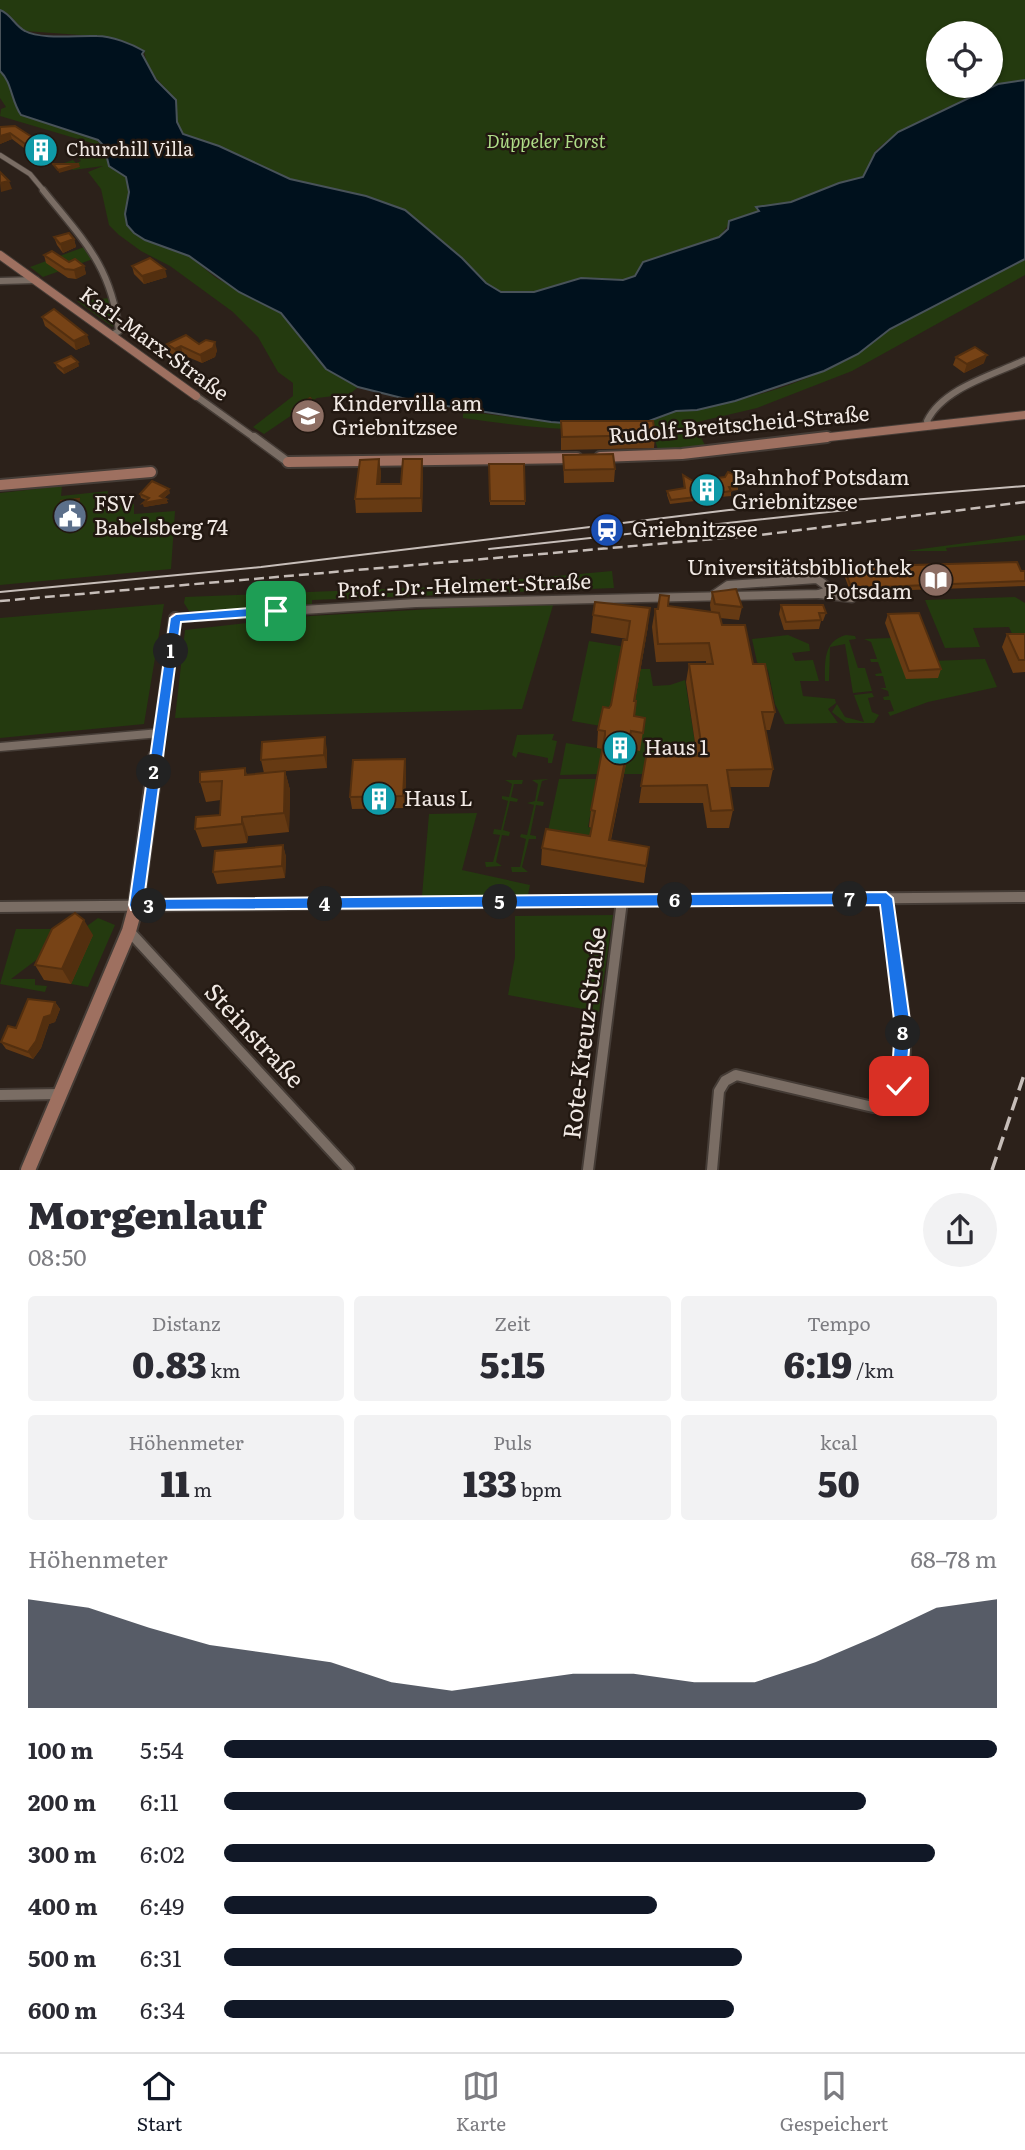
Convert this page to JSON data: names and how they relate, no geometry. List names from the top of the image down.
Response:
{
  "streets": {
    "street": [
      "Karl-Marx-Straße",
      "Rudolf-Breitscheid-Straße",
      "Prof.-Dr.-Helmert-Straße",
      "Rote-Kreuz-Straße",
      "Steinstraße"
    ]
  },
  "crossings": [
    ["Karl-Marx-Straße", "Rudolf-Breitscheid-Straße"]
  ],
  "parks": ["Düppeler Forst"],
  "places": {
    "building": [
      "Churchill Villa",
      "Bahnhof Potsdam Griebnitzsee",
      "Haus 1",
      "Haus L"
    ],
    "school or university": ["Kindervilla am Griebnitzsee"],
    "public building": ["FSV Babelsberg 74"],
    "station": ["Griebnitzsee"],
    "library": ["Universitätsbibliothek Potsdam"]
  },
  "page": {
    "pins": [
      "1",
      "2",
      "7",
      "6",
      "5",
      "4",
      "3",
      "8"
    ],
    "heading": ["Morgenlauf", "08:50"],
    "stats": [
      ["Distanz", "0.83 km"],
      ["Zeit", "5:15"],
      ["Tempo", "6:19 /km"],
      ["Höhenmeter", "11 m"],
      ["Puls", "133 bpm"],
      ["kcal", "50"]
    ],
    "chart": ["Höhenmeter", "68–78 m"],
    "list": [
      {
        "name": "100 m",
        "note": "5:54"
      },
      {
        "name": "200 m",
        "note": "6:11"
      },
      {
        "name": "300 m",
        "note": "6:02"
      },
      {
        "name": "400 m",
        "note": "6:49"
      },
      {
        "name": "500 m",
        "note": "6:31"
      },
      {
        "name": "600 m",
        "note": "6:34"
      }
    ],
    "tabs": ["Start", "Karte", "Gespeichert"]
  }
}
